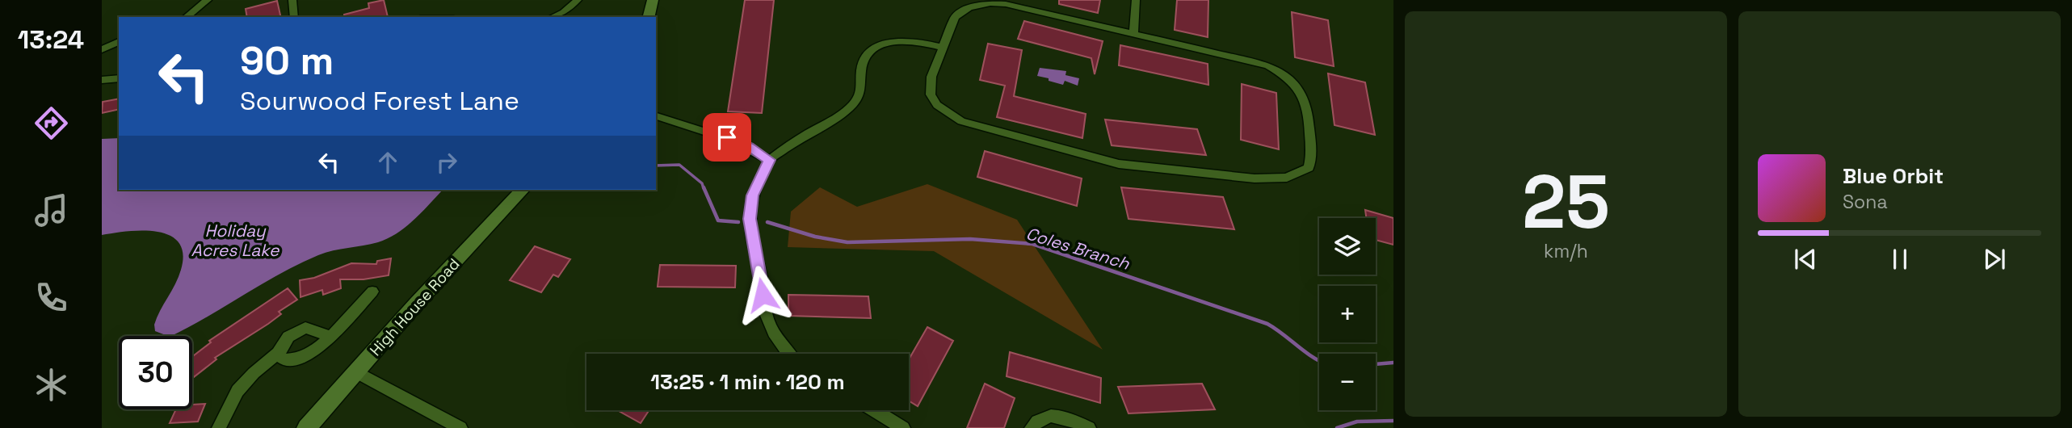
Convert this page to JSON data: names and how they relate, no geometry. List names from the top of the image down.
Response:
{
  "streets": {
    "main road": ["High House Road"]
  },
  "water": ["Holiday Acres Lake", "Coles Branch"],
  "page": {
    "tabs": "13:24",
    "tile": ["25", "km/h"],
    "turn": ["90 m", "Sourwood Forest Lane"],
    "song": ["Blue Orbit", "Sona"],
    "map_buttons": ["+", "−"],
    "limit": "30",
    "trip": "13:25 · 1 min · 120 m"
  }
}
